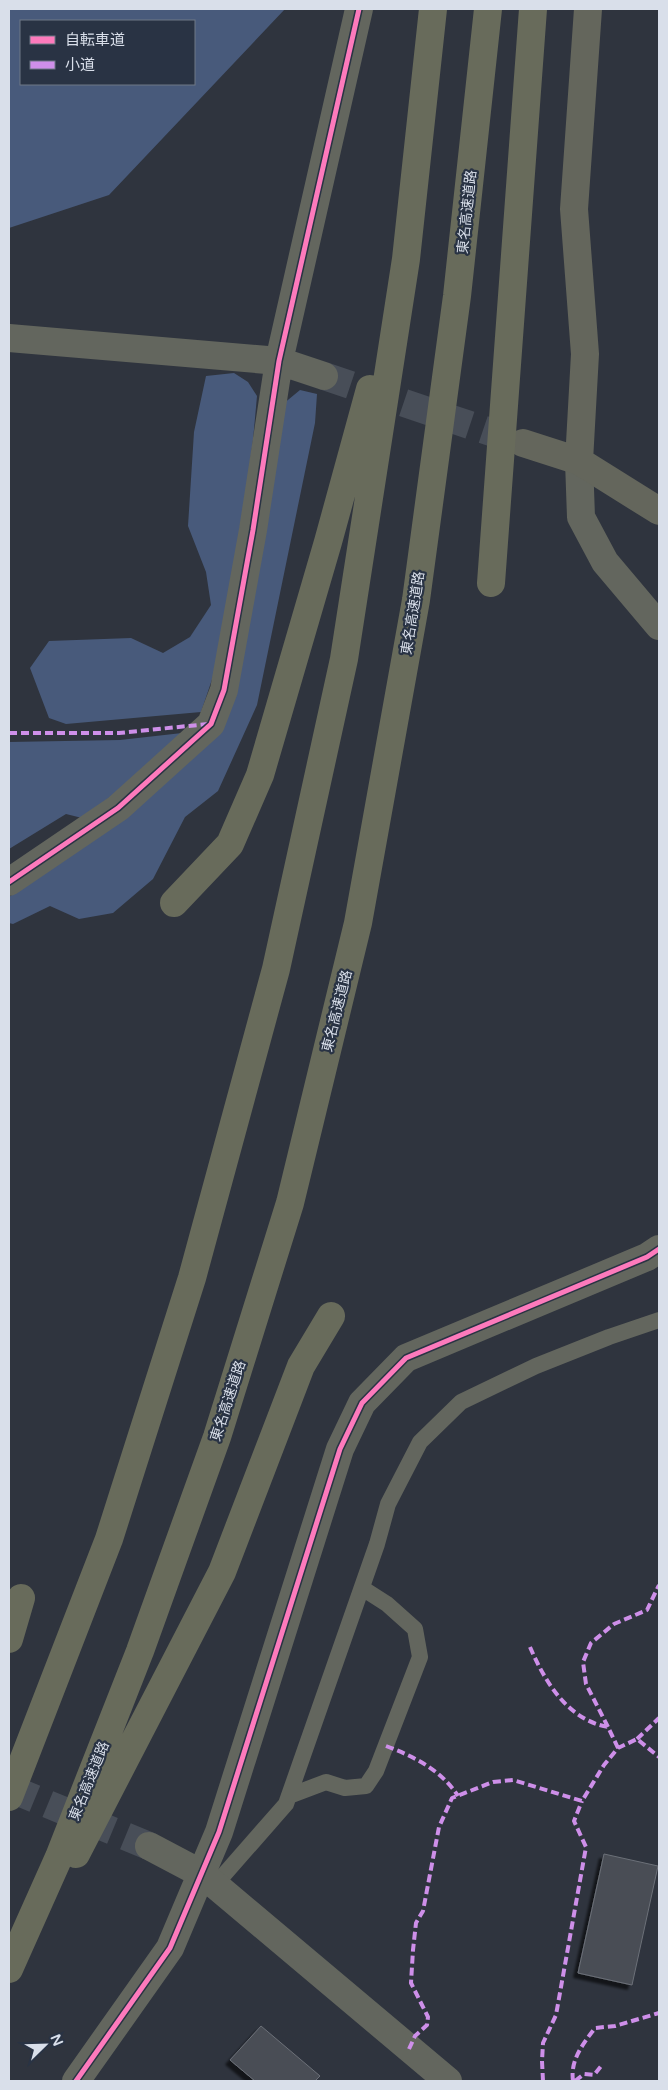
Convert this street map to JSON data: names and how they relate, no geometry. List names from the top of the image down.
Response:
{
  "streets": {
    "highway": ["東名高速道路"]
  },
  "legend": ["自転車道", "小道"],
  "north": "top right"
}
